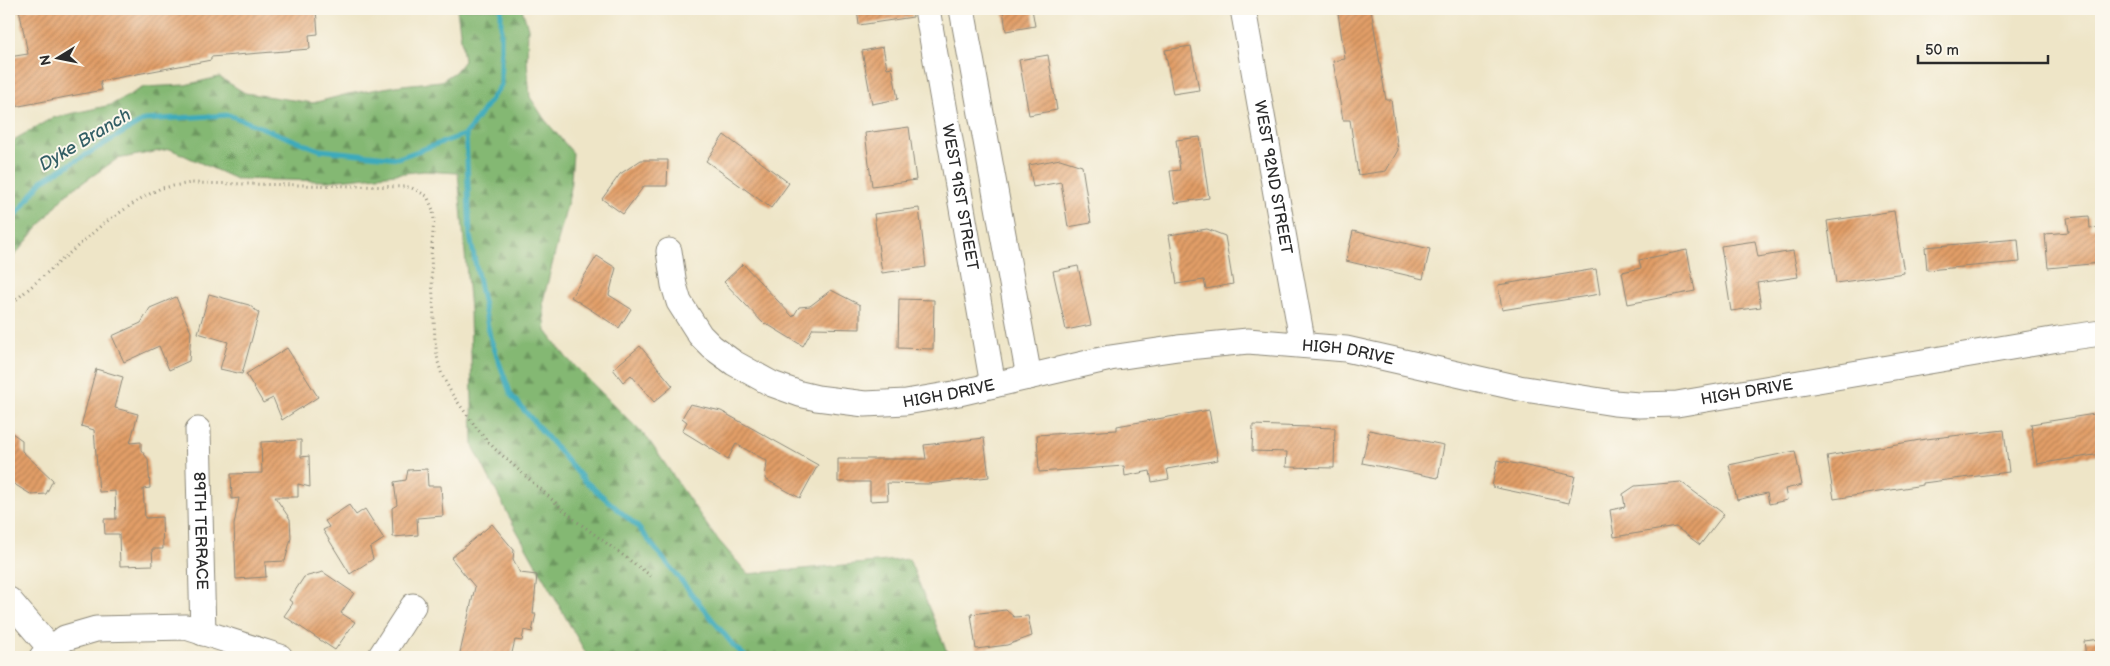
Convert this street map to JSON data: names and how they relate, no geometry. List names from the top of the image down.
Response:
{
  "streets": {
    "street": [
      "WEST 92ND STREET",
      "WEST 91ST STREET",
      "HIGH DRIVE",
      "89TH TERRACE"
    ]
  },
  "crossings": [
    ["WEST 92ND STREET", "HIGH DRIVE"],
    ["WEST 91ST STREET", "HIGH DRIVE"]
  ],
  "water": ["Dyke Branch"],
  "scale_bar": "50 m",
  "north": "left"
}
